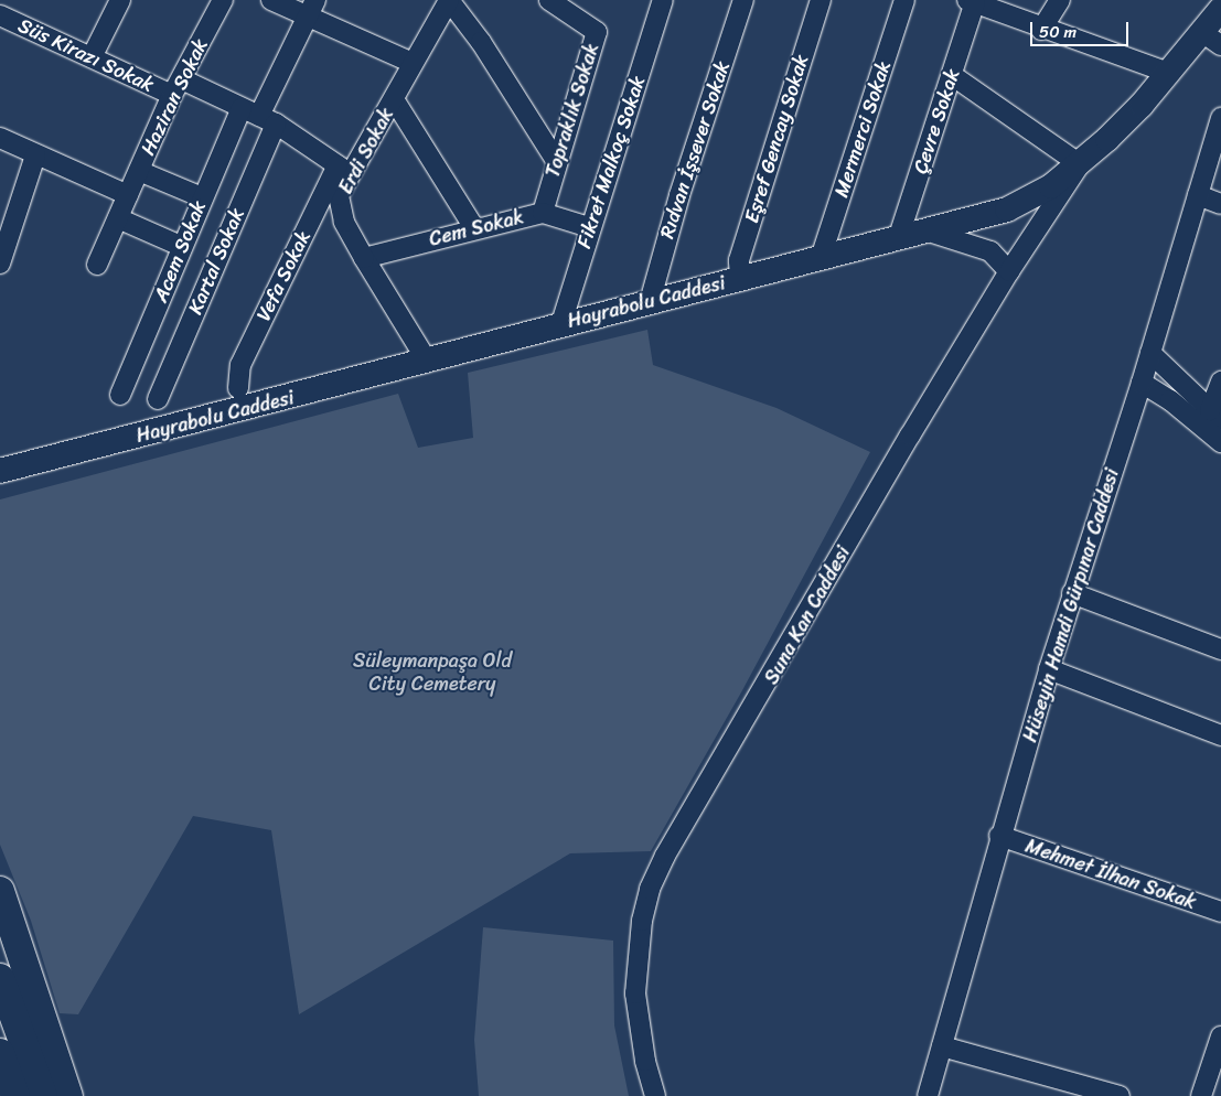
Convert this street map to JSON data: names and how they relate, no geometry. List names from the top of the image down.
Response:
{
  "streets": {
    "main road": ["Hayrabolu Caddesi"],
    "street": [
      "Süs Kirazı Sokak",
      "Haziran Sokak",
      "Topraklık Sokak",
      "Çevre Sokak",
      "Mermerci Sokak",
      "Eşref Gencay Sokak",
      "Rıdvan İşsever Sokak",
      "Erdi Sokak",
      "Fikret Malkoç Sokak",
      "Cem Sokak",
      "Acem Sokak",
      "Kartal Sokak",
      "Vefa Sokak",
      "Hüseyin Hamdi Gürpınar Caddesi",
      "Suna Kan Caddesi",
      "Mehmet İlhan Sokak"
    ]
  },
  "crossings": [
    ["Süs Kirazı Sokak", "Haziran Sokak"],
    ["Süs Kirazı Sokak", "Erdi Sokak"],
    ["Süs Kirazı Sokak", "Acem Sokak"],
    ["Süs Kirazı Sokak", "Kartal Sokak"],
    ["Süs Kirazı Sokak", "Vefa Sokak"],
    ["Topraklık Sokak", "Cem Sokak"],
    ["Çevre Sokak", "Hayrabolu Caddesi"],
    ["Mermerci Sokak", "Hayrabolu Caddesi"],
    ["Eşref Gencay Sokak", "Hayrabolu Caddesi"],
    ["Rıdvan İşsever Sokak", "Hayrabolu Caddesi"],
    ["Erdi Sokak", "Cem Sokak"],
    ["Erdi Sokak", "Vefa Sokak"],
    ["Erdi Sokak", "Hayrabolu Caddesi"],
    ["Fikret Malkoç Sokak", "Cem Sokak"],
    ["Fikret Malkoç Sokak", "Hayrabolu Caddesi"],
    ["Acem Sokak", "Kartal Sokak"],
    ["Hayrabolu Caddesi", "Suna Kan Caddesi"],
    ["Hüseyin Hamdi Gürpınar Caddesi", "Mehmet İlhan Sokak"]
  ],
  "parks": ["Süleymanpaşa Old City Cemetery"],
  "scale_bar": "50 m"
}
